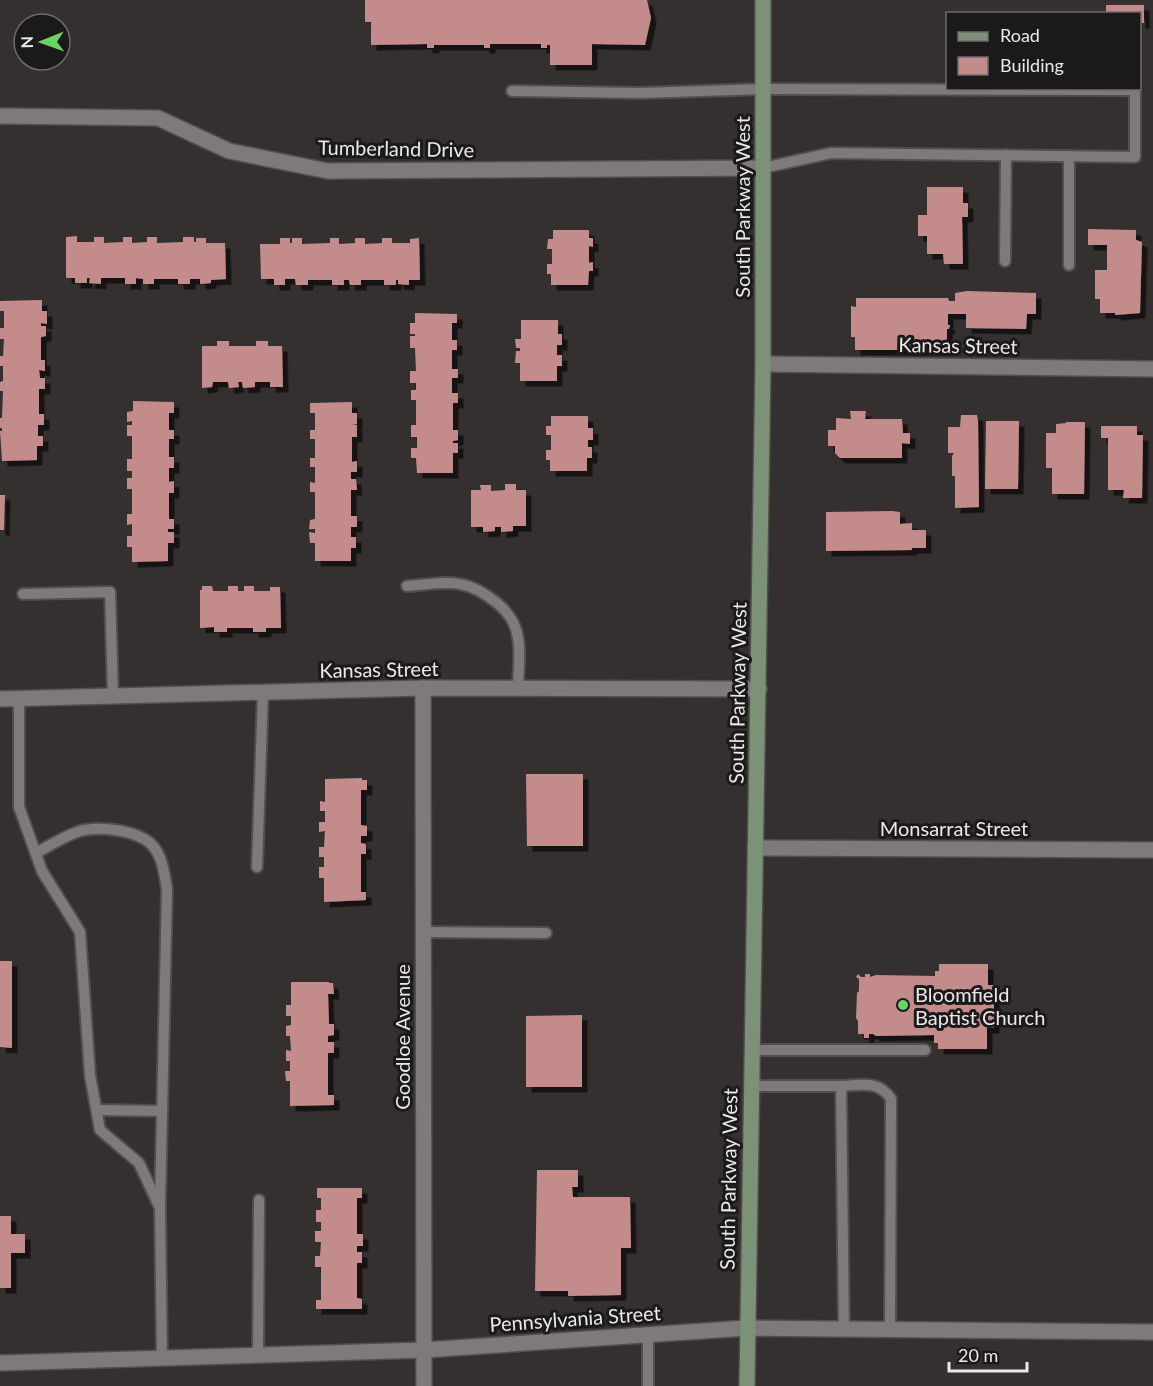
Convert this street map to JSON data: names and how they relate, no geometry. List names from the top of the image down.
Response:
{
  "streets": {
    "main road": ["South Parkway West"],
    "street": [
      "Tumberland Drive",
      "Kansas Street",
      "Monsarrat Street",
      "Goodloe Avenue",
      "Pennsylvania Street"
    ]
  },
  "crossings": [
    ["Tumberland Drive", "South Parkway West"],
    ["South Parkway West", "Kansas Street"],
    ["South Parkway West", "Monsarrat Street"],
    ["South Parkway West", "Pennsylvania Street"],
    ["Kansas Street", "Goodloe Avenue"],
    ["Goodloe Avenue", "Pennsylvania Street"]
  ],
  "places": ["Bloomfield Baptist Church"],
  "legend": ["Road", "Building"],
  "scale_bar": "20 m",
  "north": "left"
}
